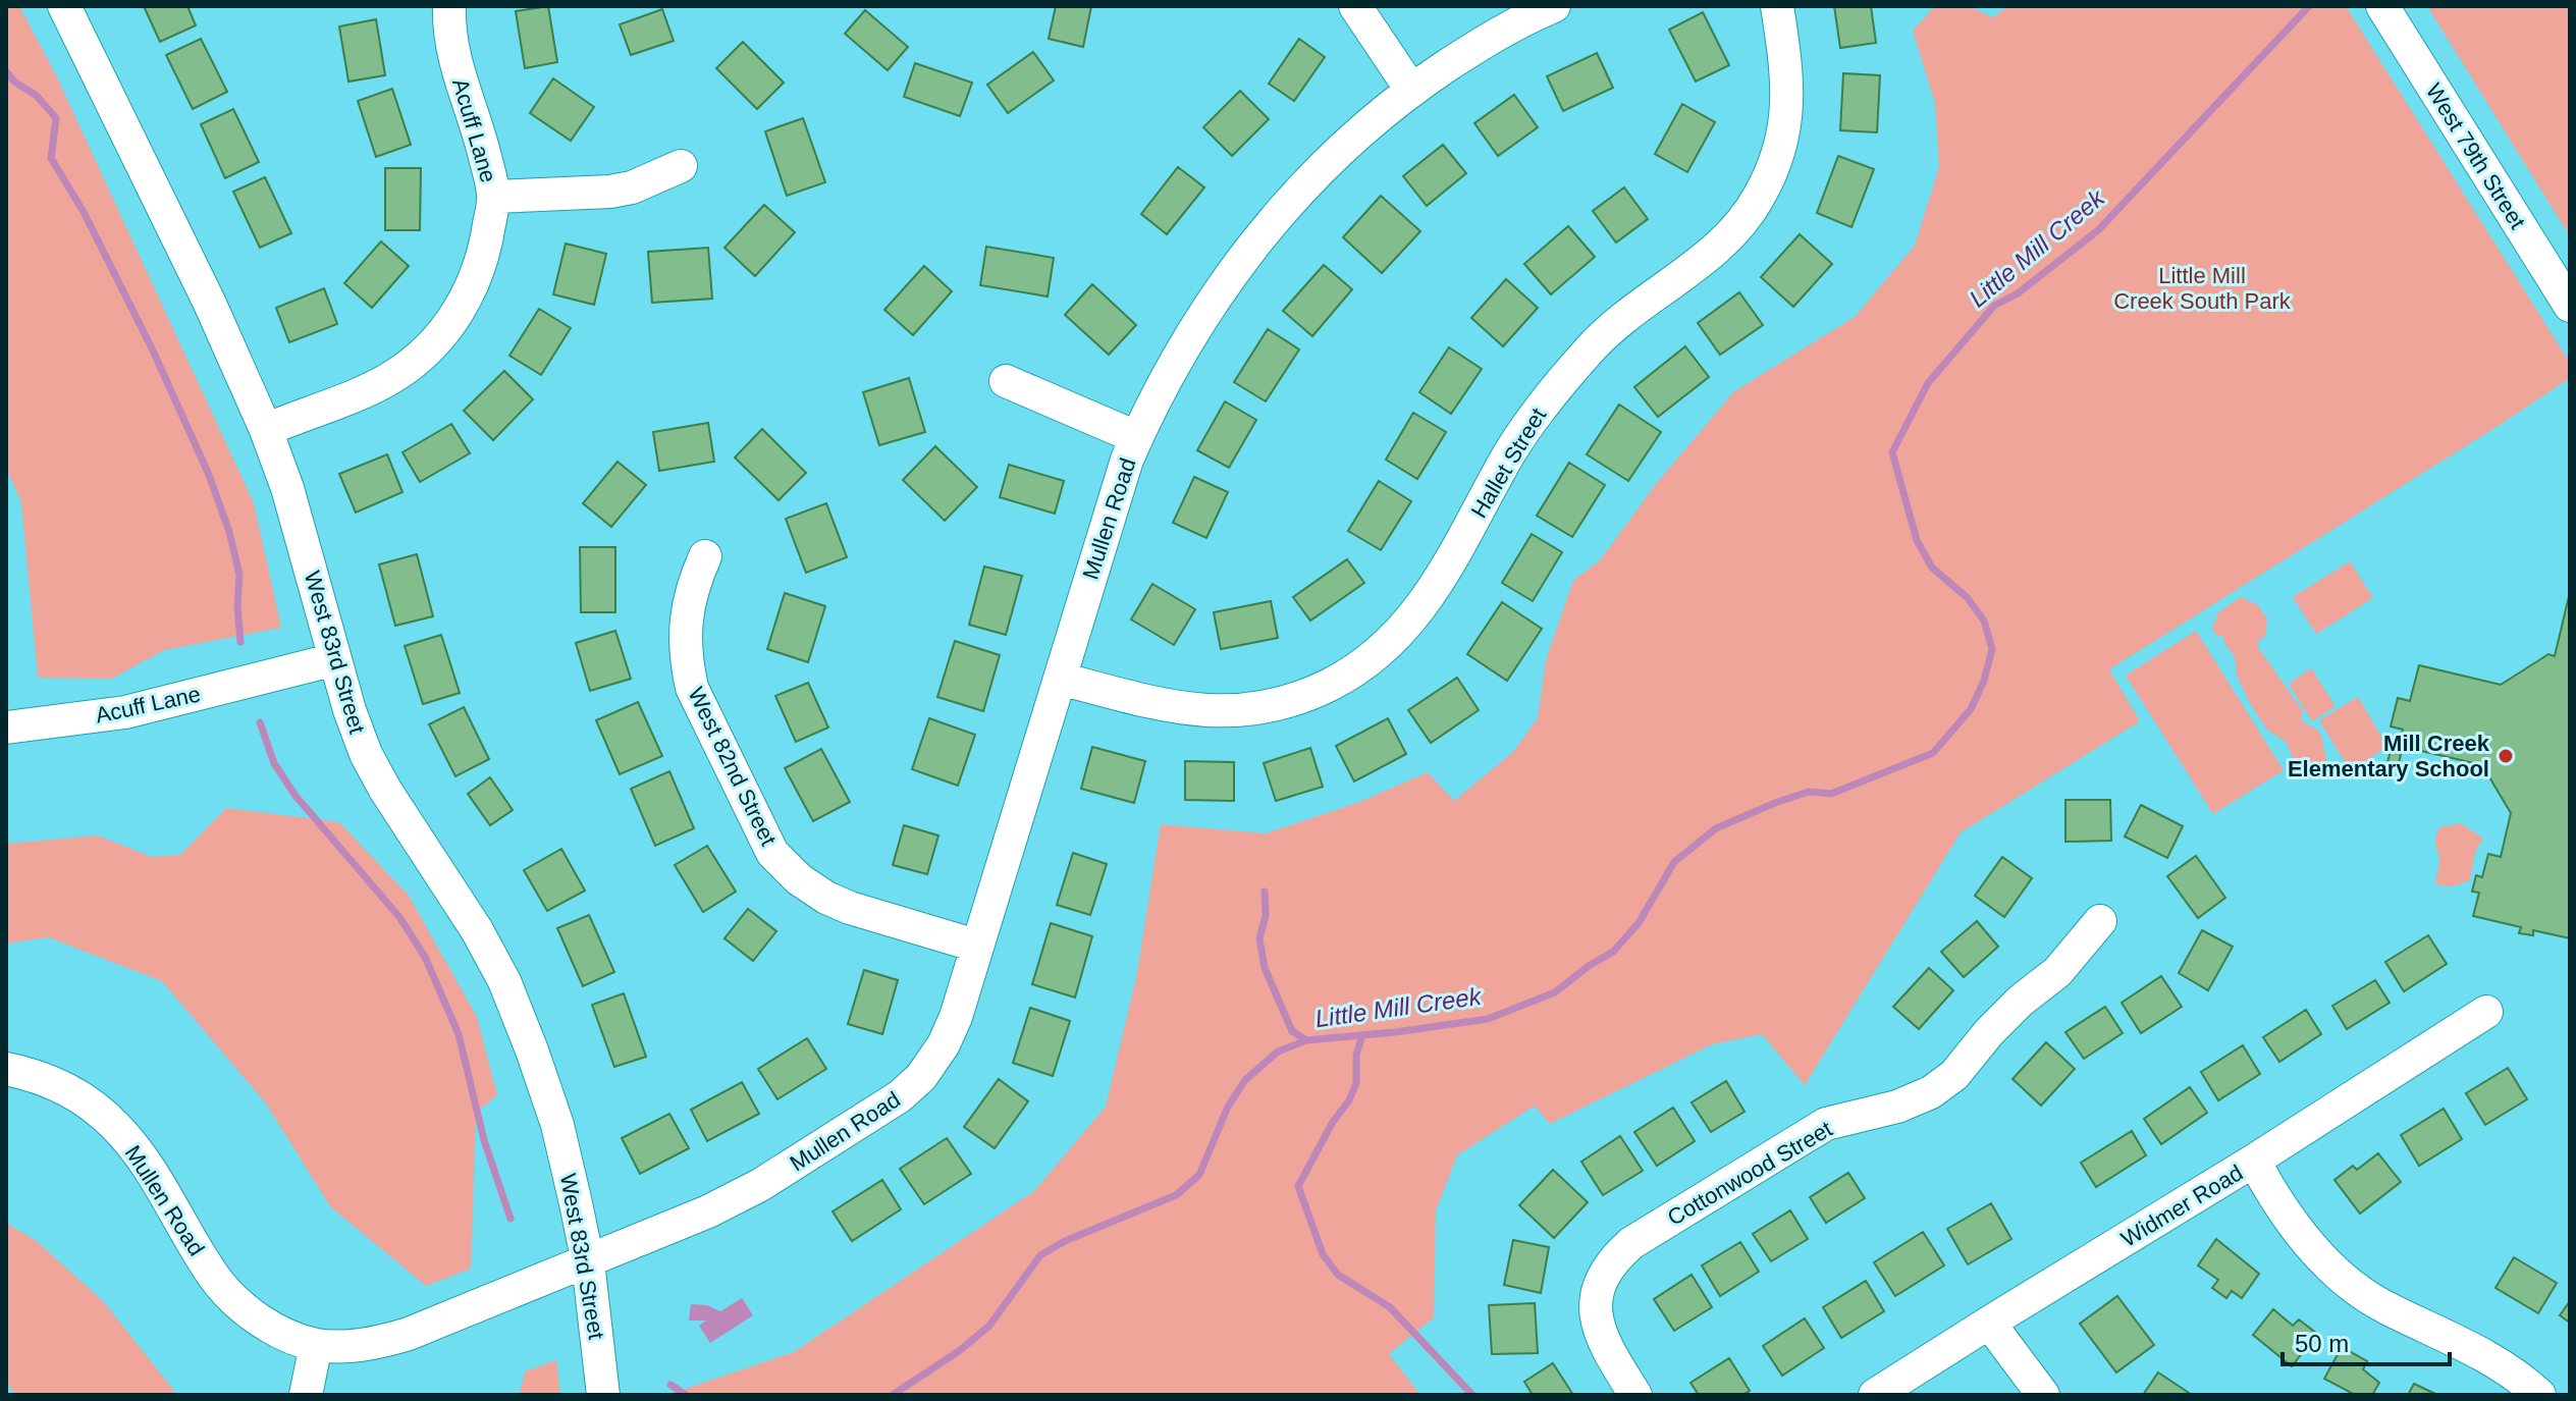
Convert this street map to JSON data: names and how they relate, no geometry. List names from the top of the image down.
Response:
{
  "streets": {
    "street": [
      "Acuff Lane",
      "West 79th Street",
      "Hallet Street",
      "Mullen Road",
      "West 83rd Street",
      "West 82nd Street",
      "Cottonwood Street",
      "Widmer Road"
    ]
  },
  "crossings": [
    ["Acuff Lane", "West 83rd Street"],
    ["Hallet Street", "Mullen Road"],
    ["Mullen Road", "West 83rd Street"],
    ["Mullen Road", "West 82nd Street"]
  ],
  "water": ["Little Mill Creek"],
  "parks": ["Little Mill Creek South Park"],
  "places": ["Mill Creek Elementary School"],
  "scale_bar": "50 m"
}
